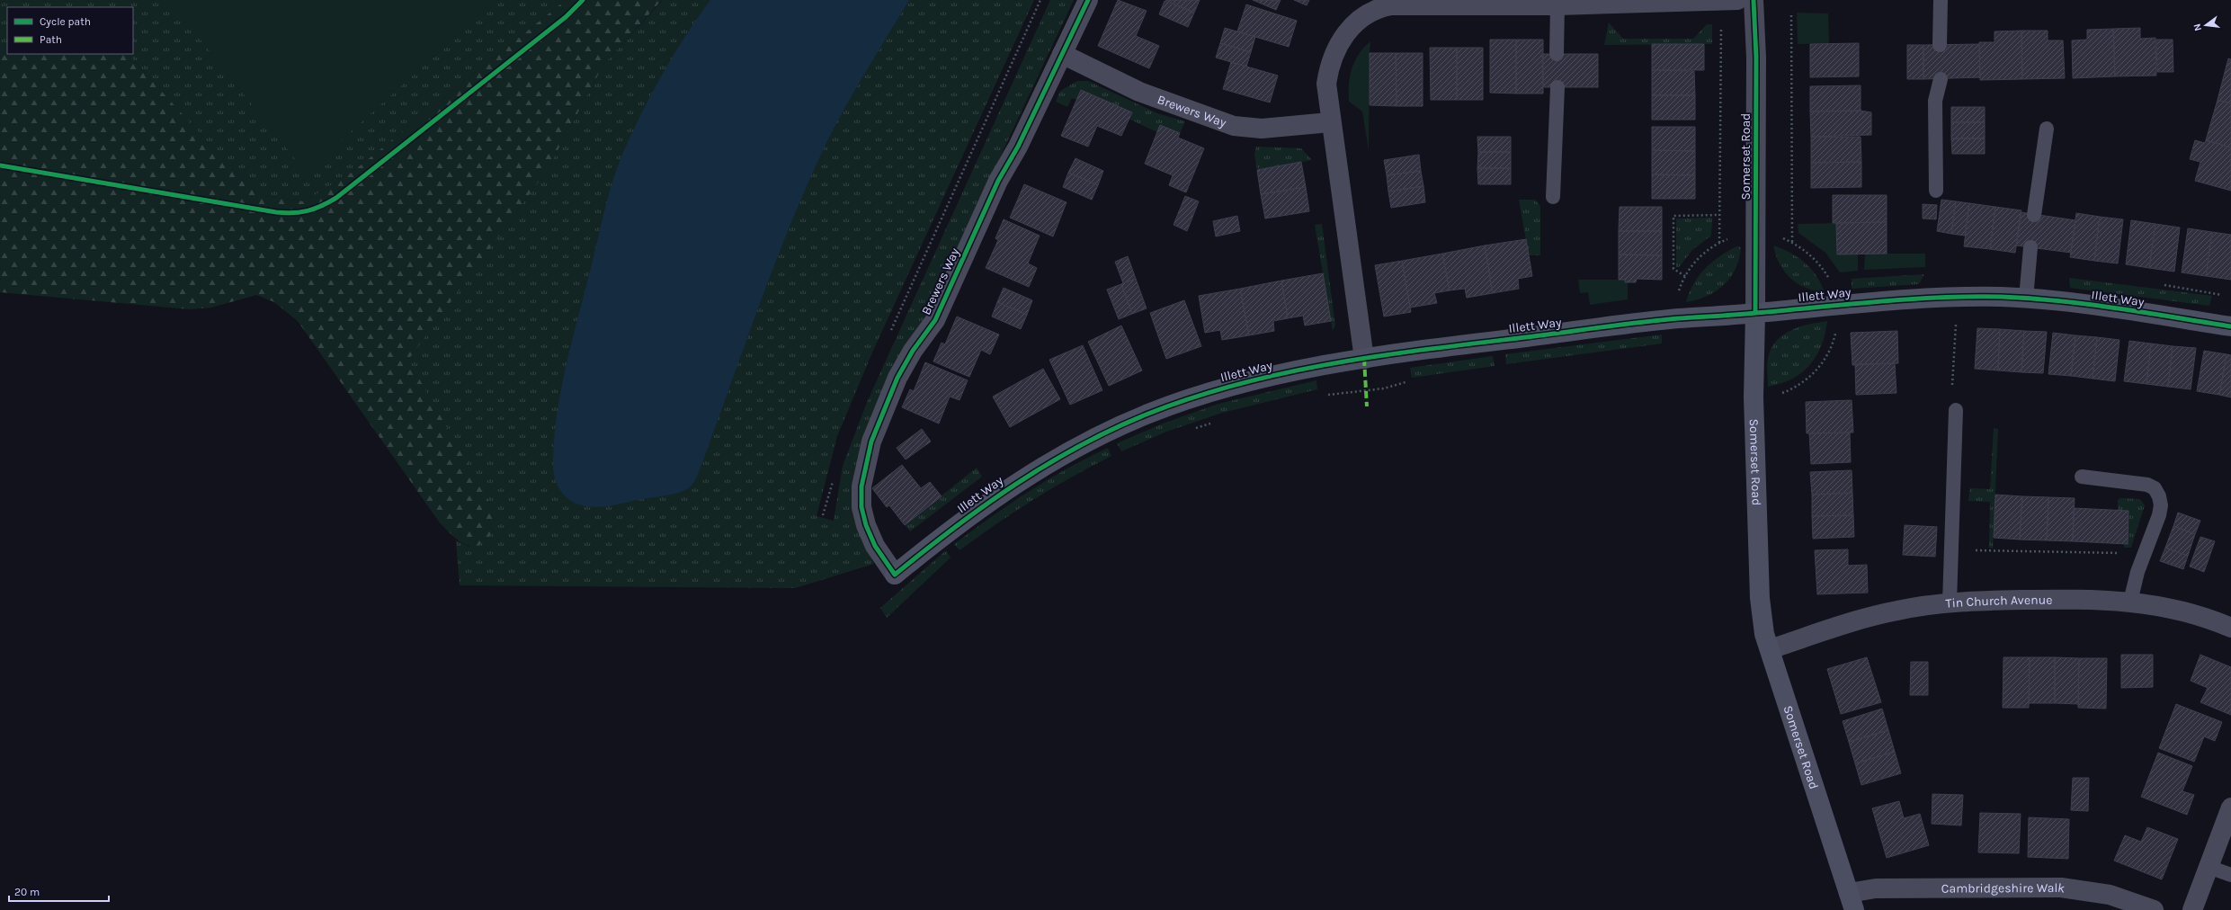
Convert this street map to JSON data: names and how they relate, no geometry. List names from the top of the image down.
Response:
{
  "streets": {
    "street": [
      "Brewers Way",
      "Somerset Road",
      "Illett Way",
      "Tin Church Avenue",
      "Cambridgeshire Walk"
    ]
  },
  "crossings": [
    ["Brewers Way", "Illett Way"],
    ["Somerset Road", "Illett Way"],
    ["Somerset Road", "Tin Church Avenue"],
    ["Somerset Road", "Cambridgeshire Walk"]
  ],
  "legend": ["Cycle path", "Path"],
  "scale_bar": "20 m",
  "north": "left"
}
